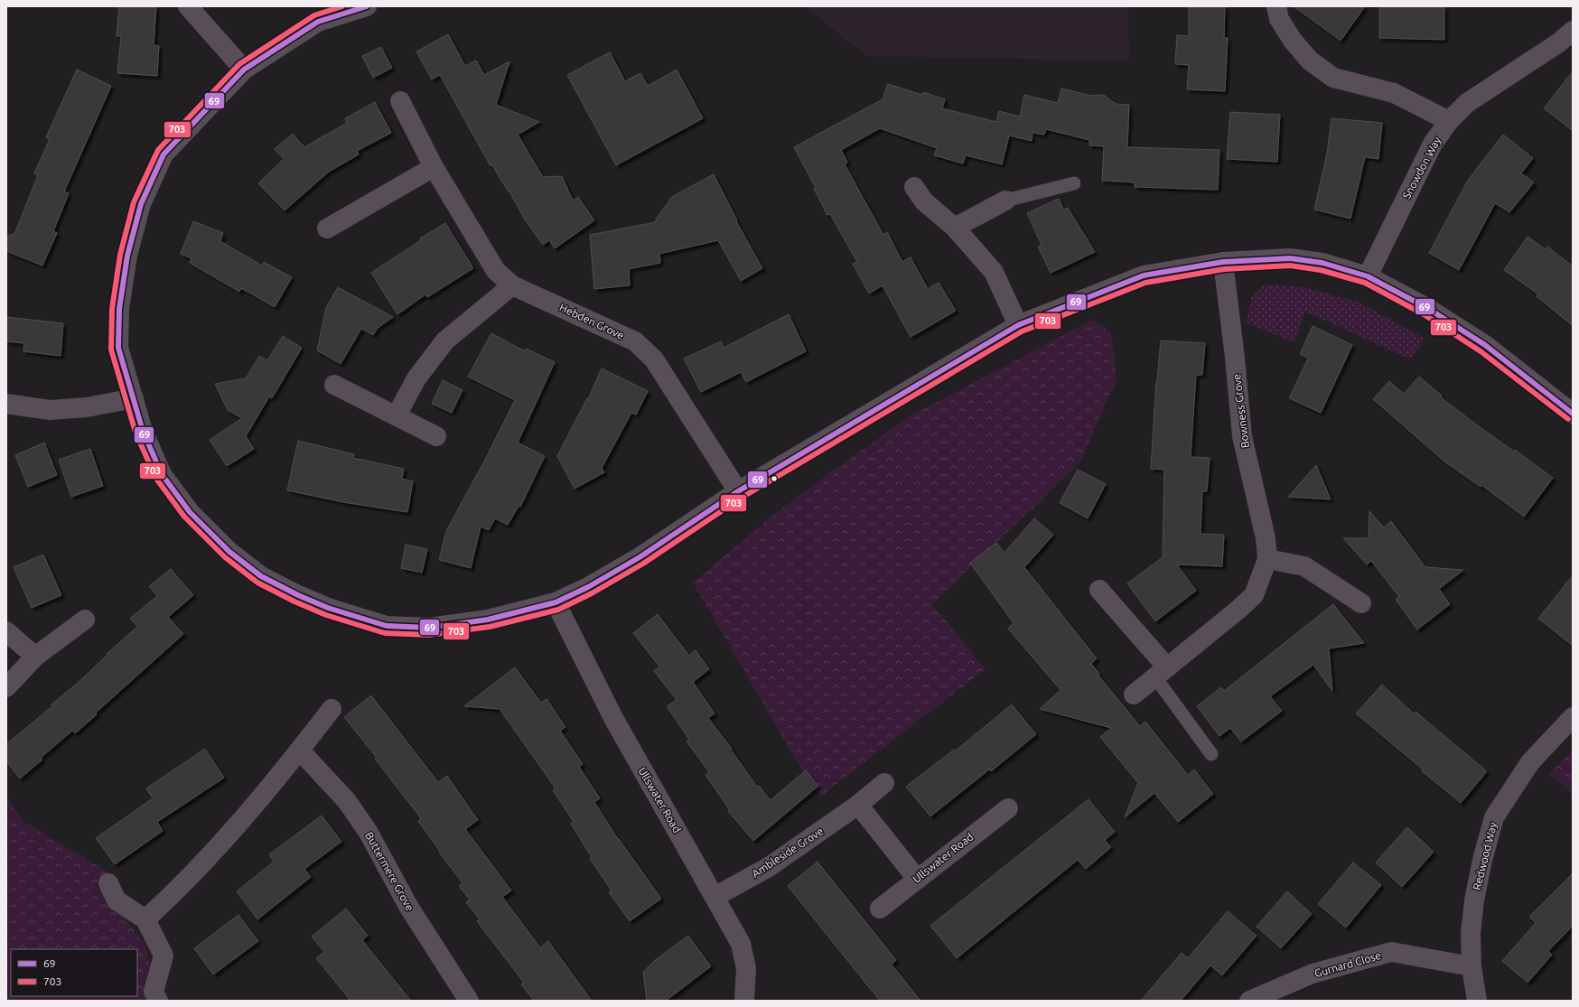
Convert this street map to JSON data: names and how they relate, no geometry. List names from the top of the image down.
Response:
{
  "streets": {
    "street": [
      "Snowdon Way",
      "Hebden Grove",
      "Bowness Grove",
      "Ullswater Road",
      "Ambleside Grove",
      "Redwood Way",
      "Buttermere Grove",
      "Gurnard Close"
    ]
  },
  "crossings": [
    ["Ullswater Road", "Ambleside Grove"],
    ["Redwood Way", "Gurnard Close"]
  ],
  "lines": ["transit line 69", "transit line 703"],
  "legend": ["69", "703"]
}
